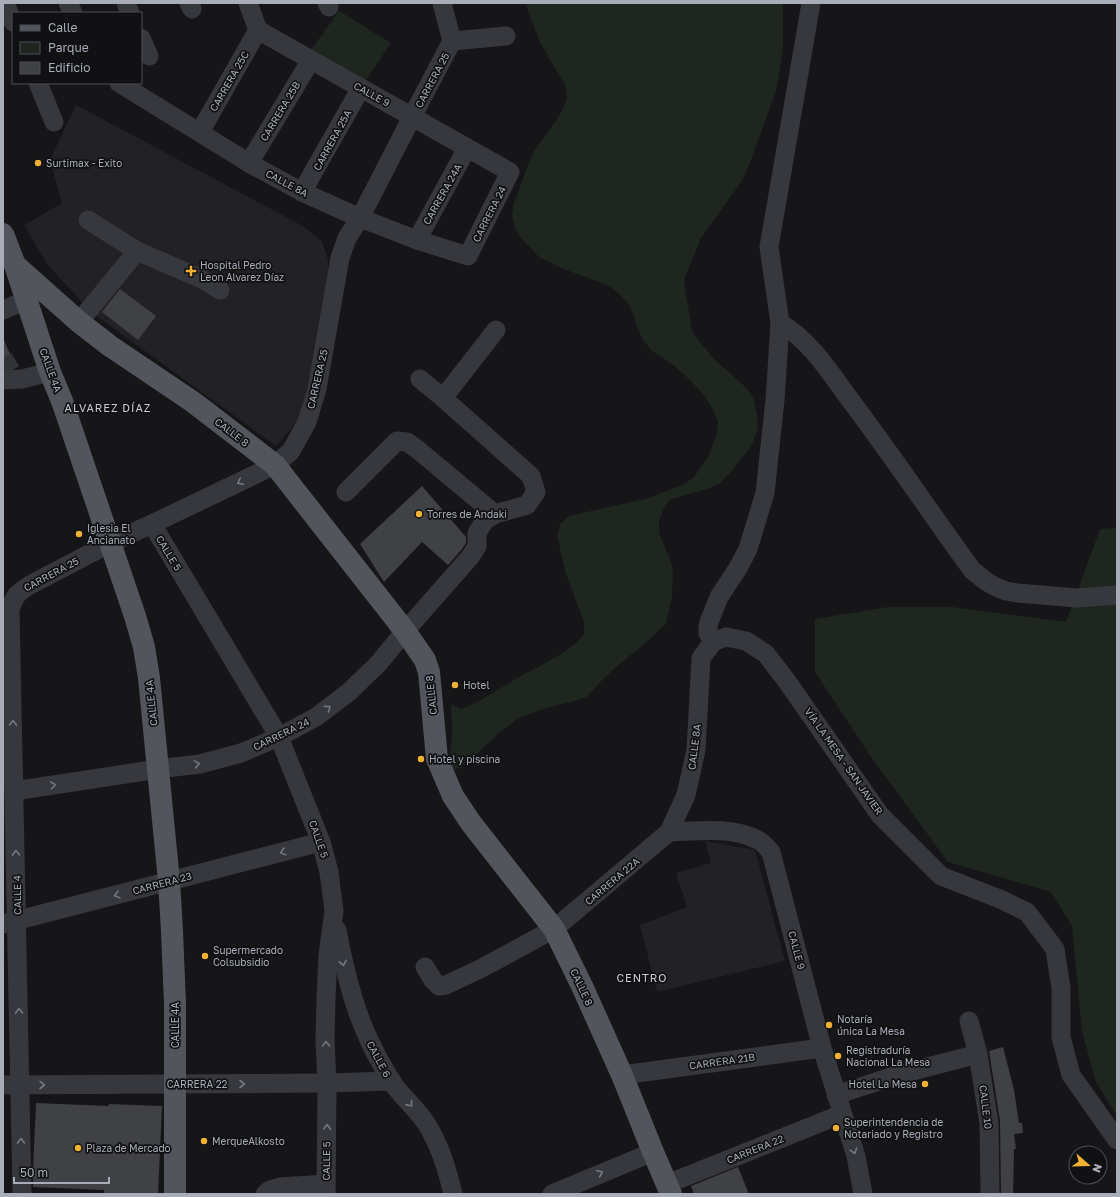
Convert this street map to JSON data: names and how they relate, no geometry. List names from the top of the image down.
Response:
{
  "streets": {
    "main road": ["CALLE 4A", "CALLE 8"],
    "street": [
      "CARRERA 25",
      "CARRERA 25C",
      "CALLE 9",
      "CARRERA 25B",
      "CARRERA 25A",
      "CALLE 8A",
      "CARRERA 24A",
      "CARRERA 24",
      "CALLE 5",
      "VÍA LA MESA - SAN JAVIER",
      "CARRERA 22A",
      "CARRERA 23",
      "CALLE 4",
      "CALLE 6",
      "CARRERA 21B",
      "CARRERA 22",
      "CALLE 10"
    ]
  },
  "crossings": [
    ["CARRERA 25", "CALLE 9"],
    ["CARRERA 25", "CALLE 8A"],
    ["CARRERA 25", "CALLE 4A"],
    ["CARRERA 25", "CALLE 8"],
    ["CARRERA 25", "CALLE 5"],
    ["CARRERA 25", "CALLE 4"],
    ["CARRERA 25C", "CALLE 9"],
    ["CARRERA 25C", "CALLE 8A"],
    ["CALLE 9", "CARRERA 25B"],
    ["CALLE 9", "CARRERA 25A"],
    ["CALLE 9", "CALLE 8A"],
    ["CALLE 9", "CARRERA 24A"],
    ["CALLE 9", "CARRERA 24"],
    ["CALLE 9", "CARRERA 22A"],
    ["CALLE 9", "CARRERA 21B"],
    ["CALLE 9", "CARRERA 22"],
    ["CARRERA 25B", "CALLE 8A"],
    ["CARRERA 25A", "CALLE 8A"],
    ["CALLE 8A", "CARRERA 24A"],
    ["CALLE 8A", "CARRERA 24"],
    ["CALLE 8A", "VÍA LA MESA - SAN JAVIER"],
    ["CALLE 8A", "CARRERA 22A"],
    ["CARRERA 24", "CALLE 4A"],
    ["CARRERA 24", "CALLE 8"],
    ["CARRERA 24", "CALLE 5"],
    ["CARRERA 24", "CALLE 4"],
    ["CALLE 4A", "CALLE 8"],
    ["CALLE 4A", "CARRERA 23"],
    ["CALLE 4A", "CARRERA 22"],
    ["CALLE 8", "CARRERA 22A"],
    ["CALLE 8", "CARRERA 21B"],
    ["CALLE 8", "CARRERA 22"],
    ["CALLE 5", "CARRERA 23"],
    ["CALLE 5", "CALLE 6"],
    ["CALLE 5", "CARRERA 22"],
    ["CARRERA 23", "CALLE 4"],
    ["CALLE 4", "CARRERA 22"],
    ["CALLE 6", "CARRERA 22"]
  ],
  "one_way": [
    "CARRERA 24",
    "CALLE 5",
    "CARRERA 23",
    "CALLE 4",
    "CALLE 6",
    "CARRERA 22"
  ],
  "districts": ["ALVAREZ DÍAZ", "CENTRO"],
  "places": {
    "other": [
      "Surtimax - Exito",
      "Torres de Andaki",
      "Iglesia El Ancianato",
      "Hotel",
      "Hotel y piscina",
      "Supermercado Colsubsidio",
      "Notaría única La Mesa",
      "Registraduría Nacional La Mesa",
      "Hotel La Mesa",
      "Superintendencia de Notariado y Registro",
      "MerqueAlkosto",
      "Plaza de Mercado"
    ],
    "health": ["Hospital Pedro Leon Alvarez Díaz"]
  },
  "legend": ["Calle", "Parque", "Edificio"],
  "scale_bar": "50 m",
  "north": "right"
}
